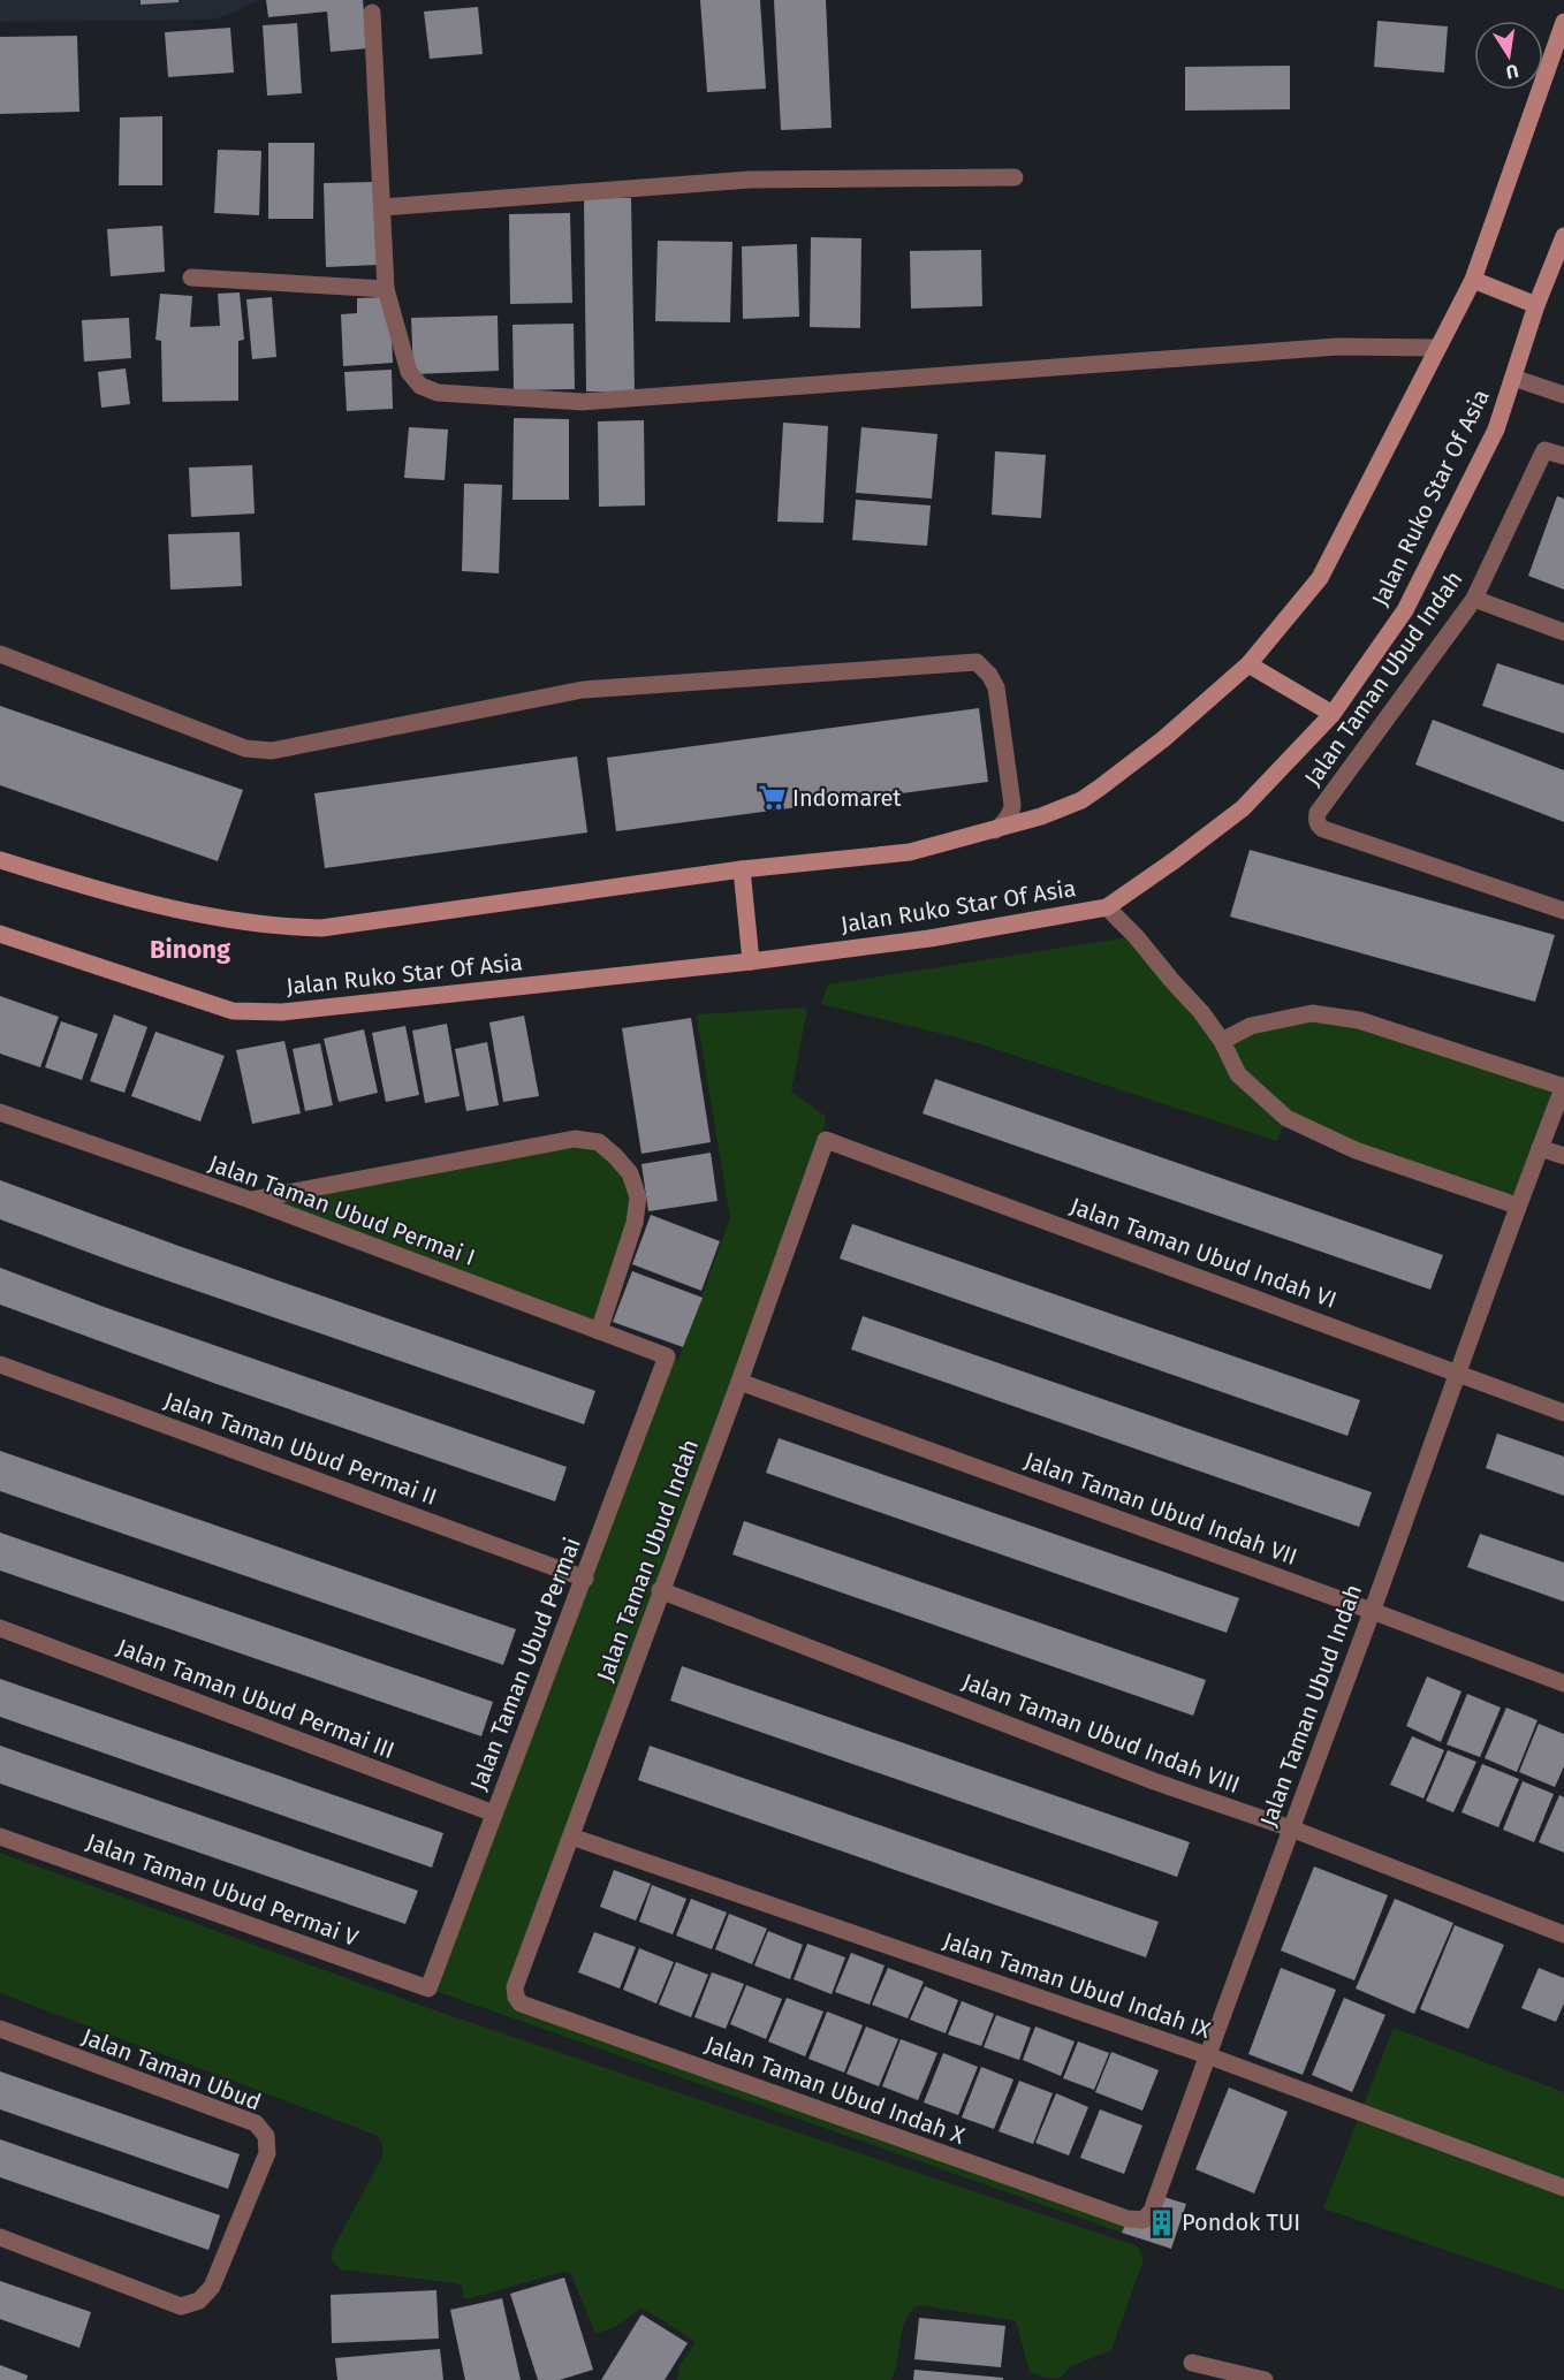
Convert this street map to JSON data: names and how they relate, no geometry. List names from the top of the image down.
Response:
{
  "streets": {
    "street": [
      "Jalan Ruko Star Of Asia",
      "Jalan Taman Ubud Indah",
      "Jalan Taman Ubud Permai I",
      "Jalan Taman Ubud Indah VI",
      "Jalan Taman Ubud Permai II",
      "Jalan Taman Ubud Indah VII",
      "Jalan Taman Ubud Permai",
      "Jalan Taman Ubud Permai III",
      "Jalan Taman Ubud Indah VIII",
      "Jalan Taman Ubud Permai V",
      "Jalan Taman Ubud Indah IX",
      "Jalan Taman Ubud",
      "Jalan Taman Ubud Indah X"
    ]
  },
  "crossings": [
    ["Jalan Taman Ubud Indah", "Jalan Taman Ubud Indah VI"],
    ["Jalan Taman Ubud Indah", "Jalan Taman Ubud Indah VII"],
    ["Jalan Taman Ubud Indah", "Jalan Taman Ubud Indah VIII"],
    ["Jalan Taman Ubud Indah", "Jalan Taman Ubud Indah IX"],
    ["Jalan Taman Ubud Indah", "Jalan Taman Ubud Indah X"],
    ["Jalan Taman Ubud Permai I", "Jalan Taman Ubud Permai"],
    ["Jalan Taman Ubud Permai II", "Jalan Taman Ubud Permai"],
    ["Jalan Taman Ubud Permai", "Jalan Taman Ubud Permai III"],
    ["Jalan Taman Ubud Permai", "Jalan Taman Ubud Permai V"]
  ],
  "districts": ["Binong"],
  "places": {
    "supermarket": ["Indomaret"],
    "building": ["Pondok TUI"]
  },
  "north": "bottom"
}
